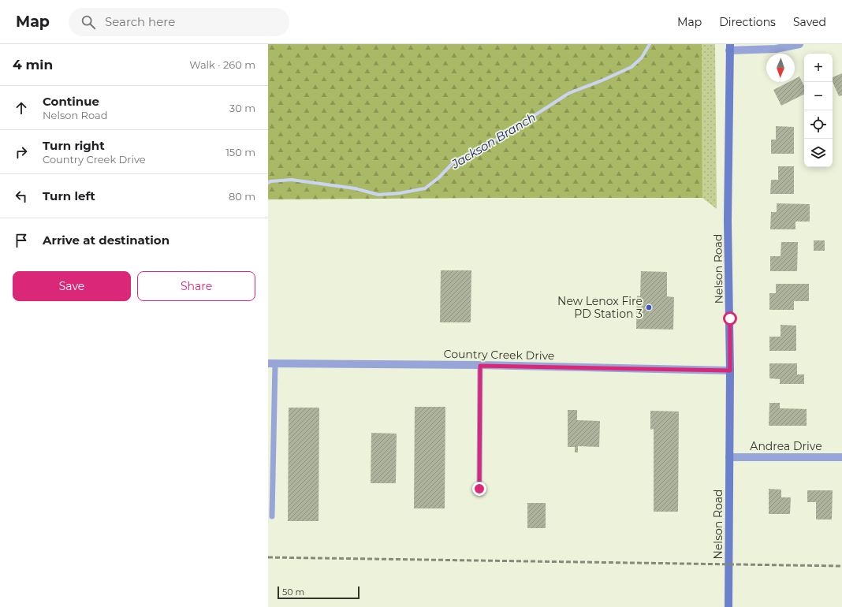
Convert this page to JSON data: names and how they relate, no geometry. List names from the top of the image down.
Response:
{
  "streets": {
    "street": ["Nelson Road", "Country Creek Drive", "Andrea Drive"]
  },
  "crossings": [
    ["Nelson Road", "Country Creek Drive"],
    ["Nelson Road", "Andrea Drive"]
  ],
  "water": ["Jackson Branch"],
  "places": ["New Lenox Fire PD Station 3"],
  "scale_bar": "50 m",
  "north": "bottom",
  "page": {
    "header": "Map",
    "search": "Search here",
    "nav": ["Map", "Directions", "Saved"],
    "heading": ["4 min", "Walk · 260 m"],
    "map_buttons": ["+", "−"],
    "list": [
      ["Continue", "Nelson Road", "30 m"],
      ["Turn right", "Country Creek Drive", "150 m"],
      ["Turn left", "80 m"],
      "Arrive at destination"
    ],
    "buttons": ["Save", "Share"],
    "scale": "50 m"
  }
}
